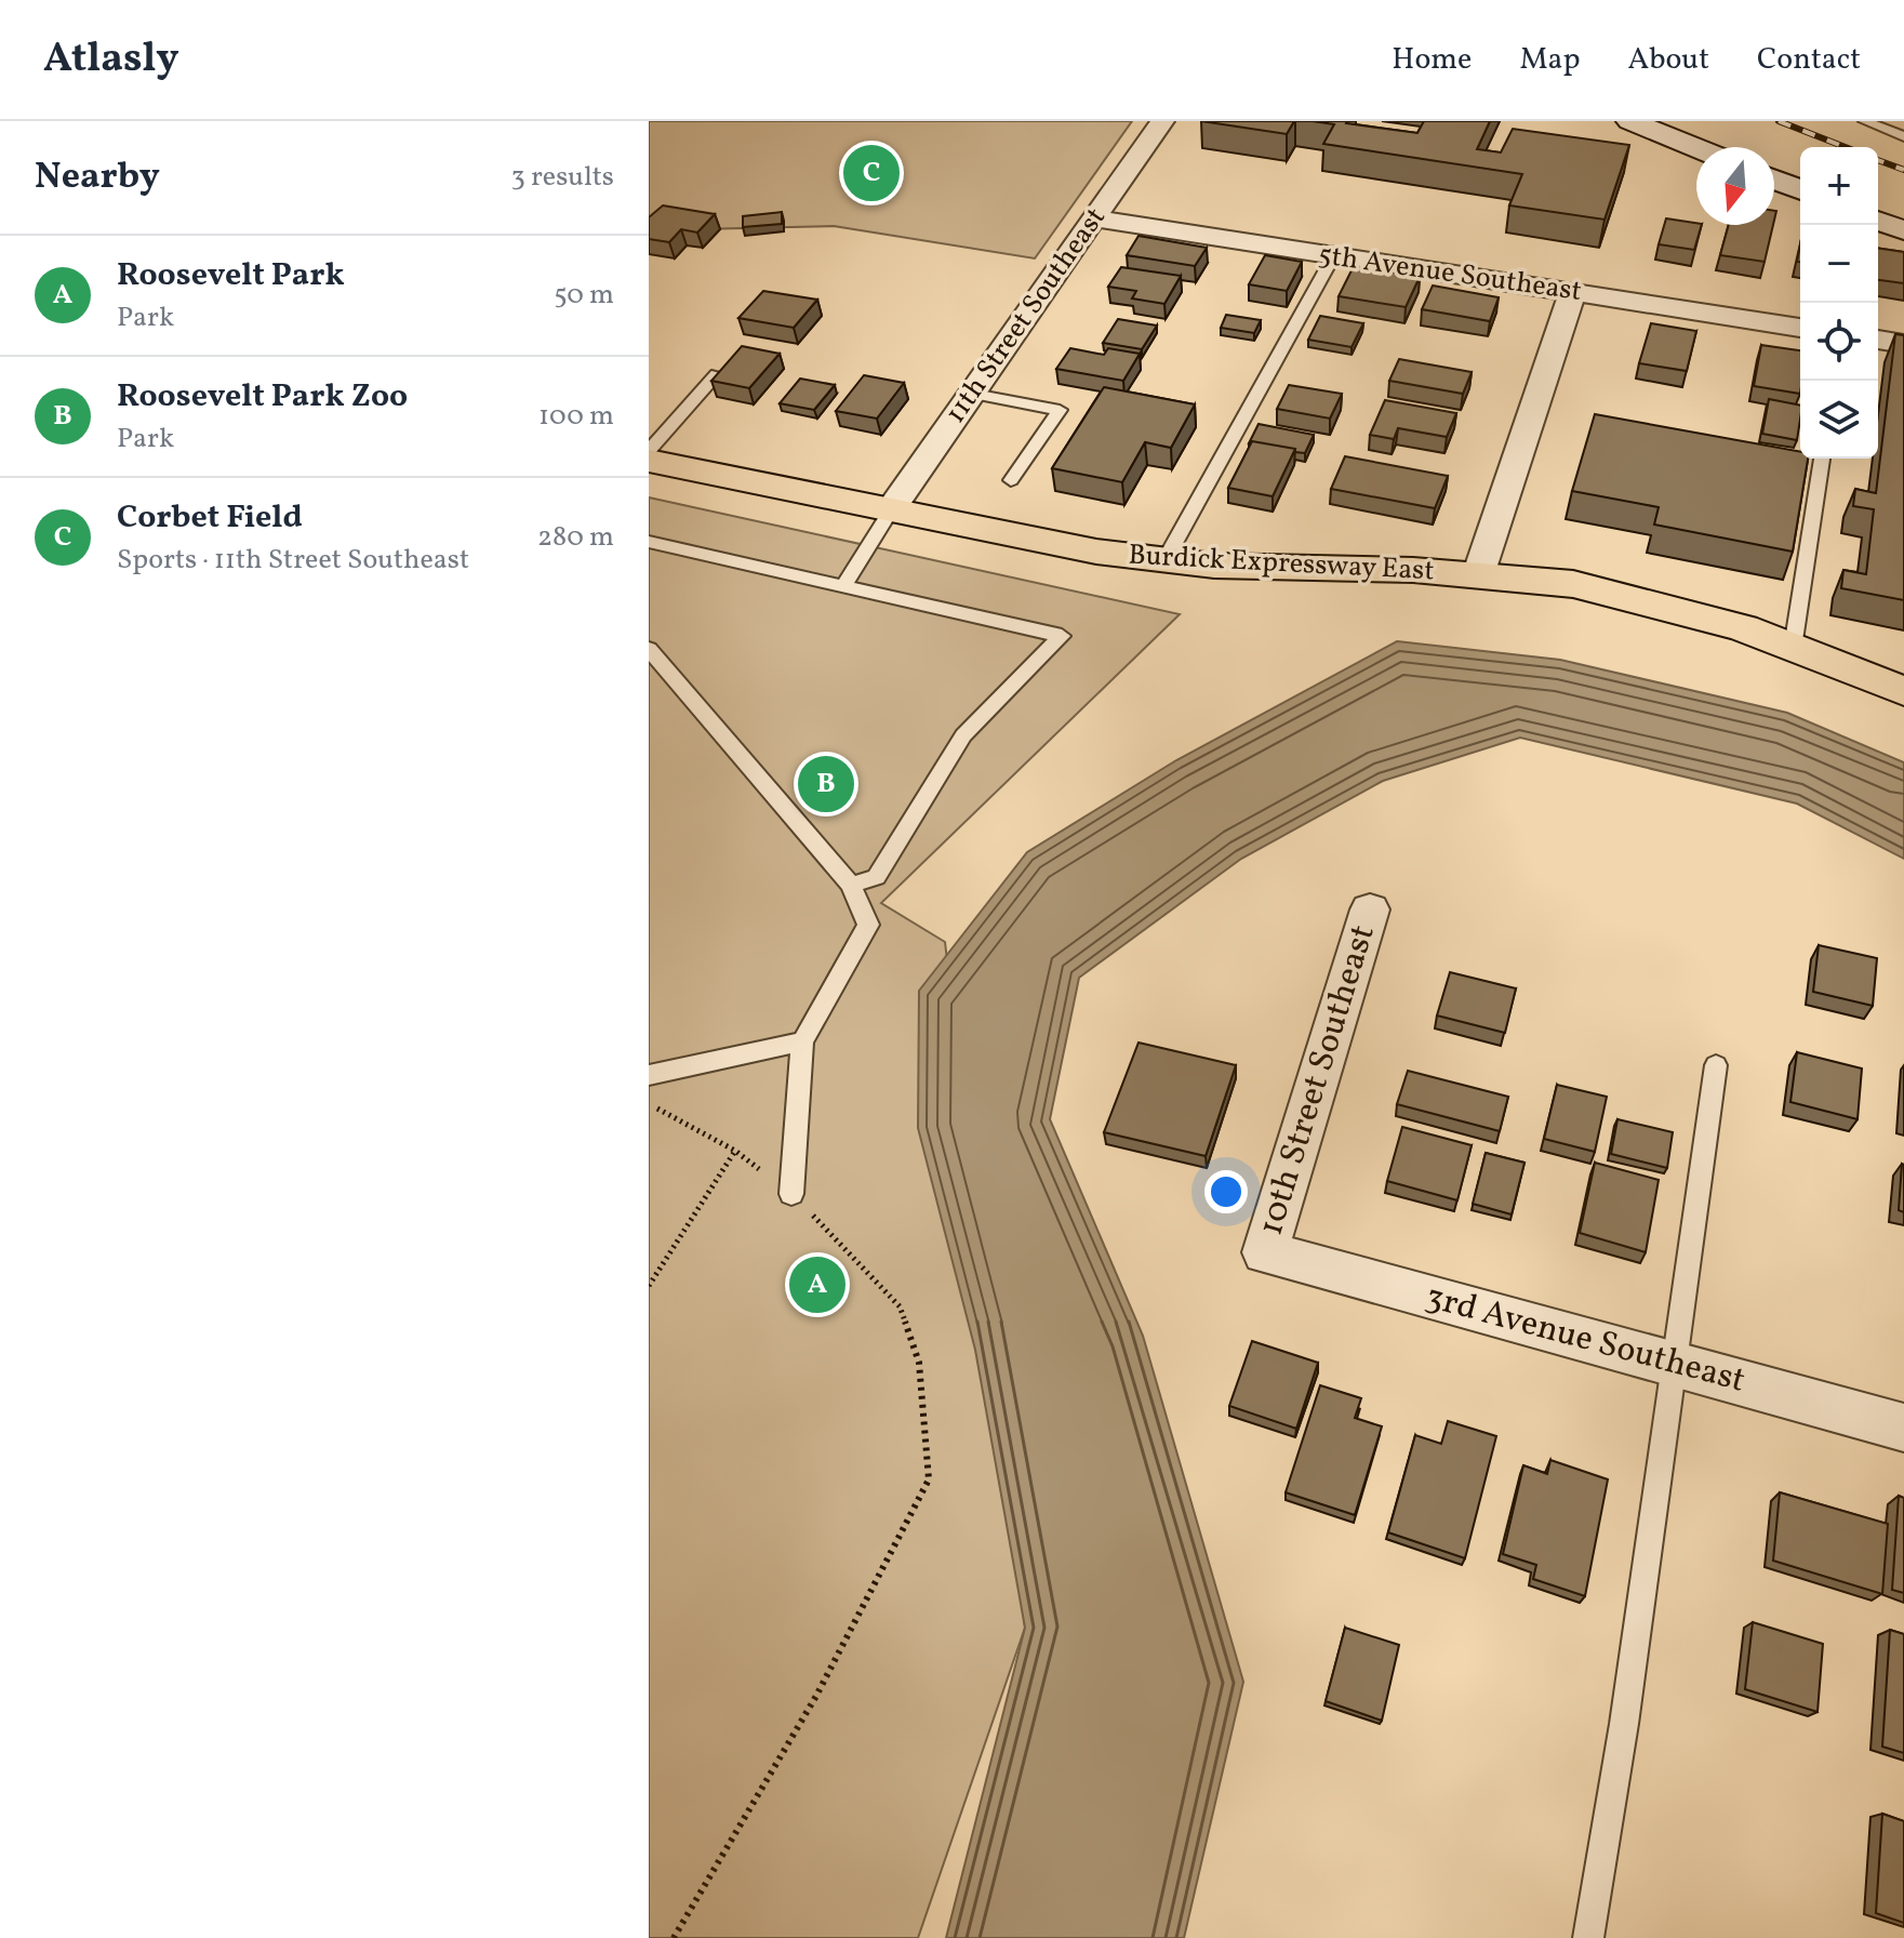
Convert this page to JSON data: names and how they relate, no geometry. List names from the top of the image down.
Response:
{
  "streets": {
    "main road": ["Burdick Expressway East"],
    "street": [
      "5th Avenue Southeast",
      "11th Street Southeast",
      "10th Street Southeast",
      "3rd Avenue Southeast"
    ]
  },
  "crossings": [
    ["5th Avenue Southeast", "11th Street Southeast"],
    ["11th Street Southeast", "Burdick Expressway East"],
    ["10th Street Southeast", "3rd Avenue Southeast"]
  ],
  "north": "bottom",
  "page": {
    "header": "Atlasly",
    "nav": [
      "Home",
      "Map",
      "About",
      "Contact"
    ],
    "heading": ["Nearby", "3 results"],
    "pins": ["C", "B", "A"],
    "map_buttons": ["+", "−"],
    "list": [
      {
        "mark": "A",
        "name": "Roosevelt Park",
        "note": "Park",
        "value": "50 m"
      },
      {
        "mark": "B",
        "name": "Roosevelt Park Zoo",
        "note": "Park",
        "value": "100 m"
      },
      {
        "mark": "C",
        "name": "Corbet Field",
        "note": "Sports · 11th Street Southeast",
        "value": "280 m"
      }
    ]
  }
}
